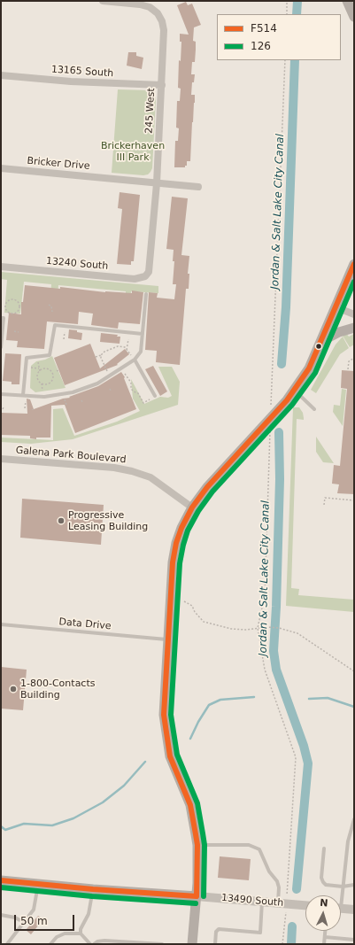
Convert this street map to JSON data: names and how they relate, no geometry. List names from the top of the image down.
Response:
{
  "streets": {
    "main road": ["13490 South"],
    "street": [
      "13165 South",
      "245 West",
      "Bricker Drive",
      "13240 South",
      "Galena Park Boulevard"
    ],
    "lane": ["Data Drive"]
  },
  "crossings": [
    ["13165 South", "245 West"],
    ["245 West", "Bricker Drive"],
    ["245 West", "13240 South"]
  ],
  "water": ["Jordan & Salt Lake City Canal"],
  "parks": ["Brickerhaven III Park"],
  "places": ["Progressive Leasing Building", "1-800-Contacts Building"],
  "lines": ["transit line F514", "transit line 126"],
  "legend": ["F514", "126"],
  "scale_bar": "50 m",
  "north": "top"
}
